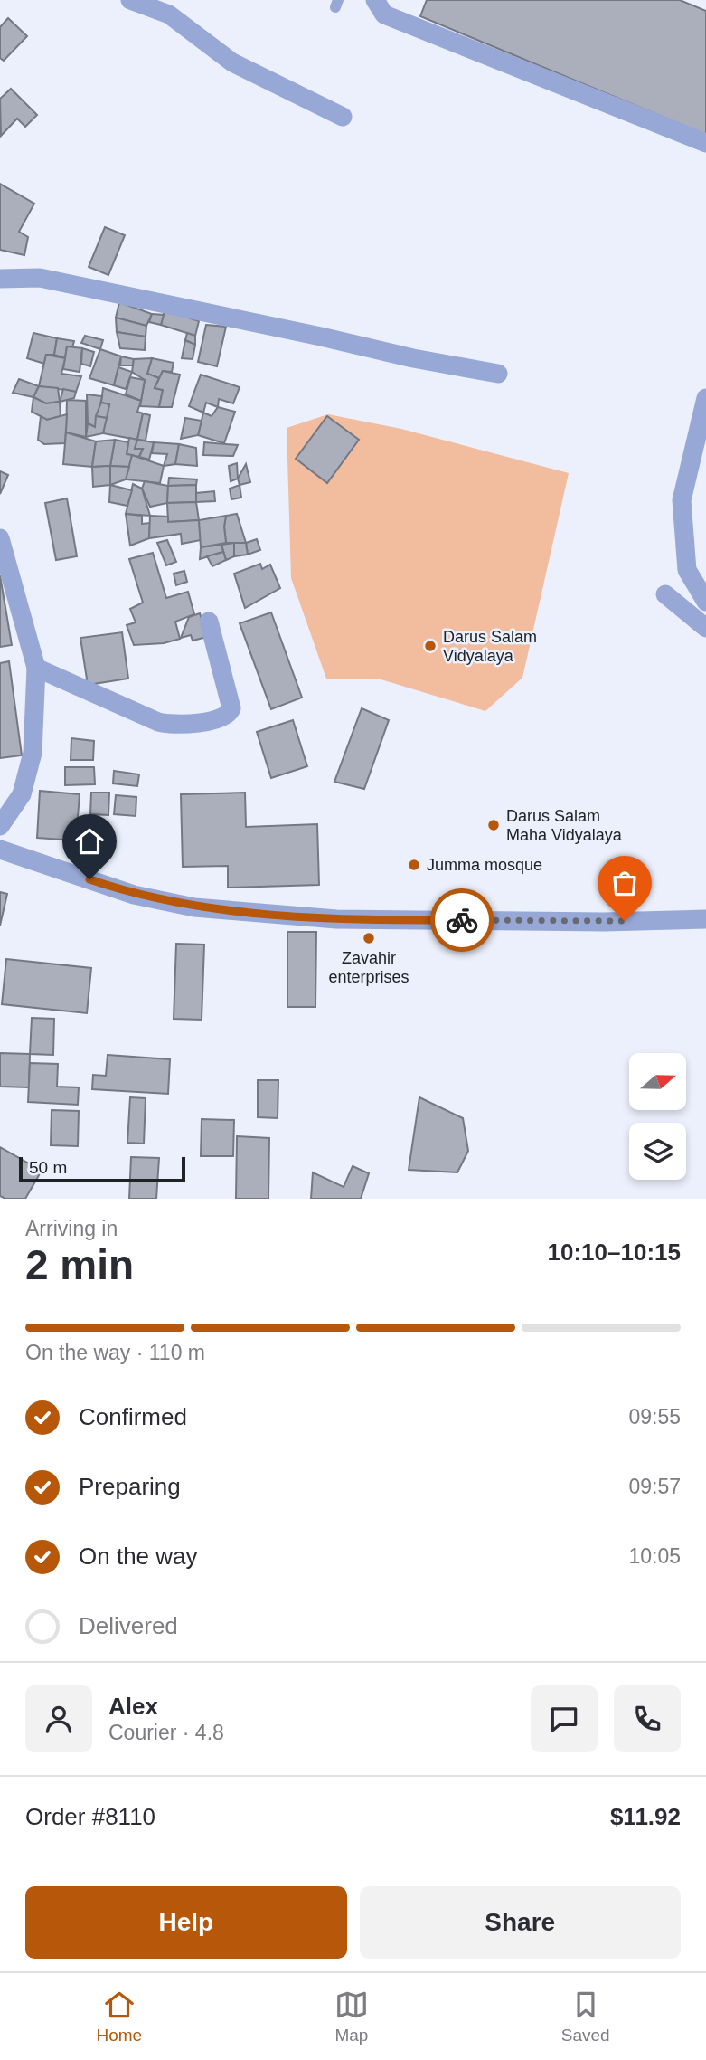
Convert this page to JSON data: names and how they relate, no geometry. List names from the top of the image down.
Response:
{
  "places": [
    "Darus Salam Vidyalaya",
    "Darus Salam Maha Vidyalaya",
    "Jumma mosque",
    "Zavahir enterprises"
  ],
  "scale_bar": "50 m",
  "north": "right",
  "page": {
    "scale": "50 m",
    "heading": ["2 min", "Arriving in", "10:10–10:15"],
    "panel": [
      "Alex",
      "Courier · 4.8",
      "Order #8110",
      "$11.92"
    ],
    "bar": "On the way · 110 m",
    "list": [
      ["Confirmed", "09:55"],
      ["Preparing", "09:57"],
      ["On the way", "10:05"],
      "Delivered"
    ],
    "buttons": ["Help", "Share"],
    "tabs": ["Home", "Map", "Saved"]
  }
}
